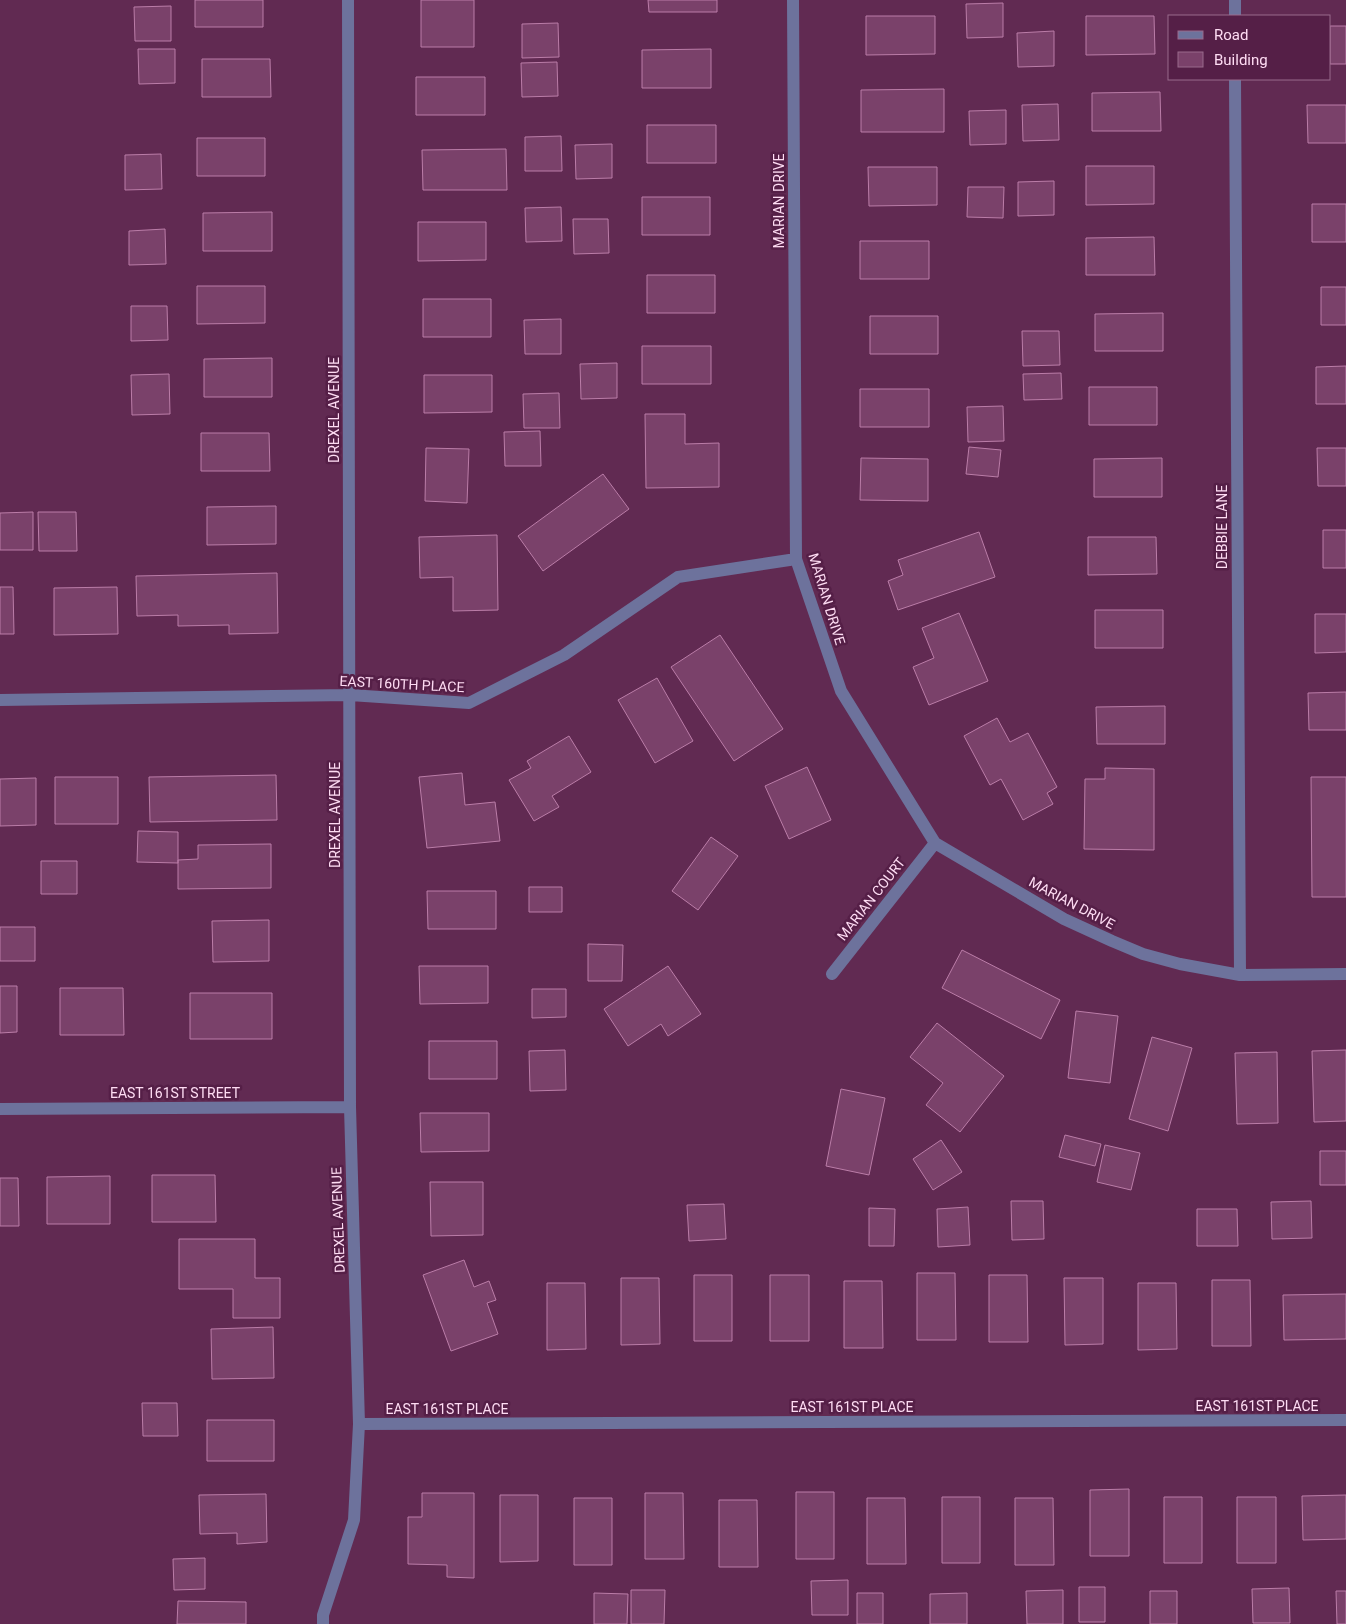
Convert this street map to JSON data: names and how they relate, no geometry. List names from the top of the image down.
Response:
{
  "streets": {
    "street": [
      "MARIAN DRIVE",
      "DREXEL AVENUE",
      "DEBBIE LANE",
      "EAST 160TH PLACE",
      "MARIAN COURT",
      "EAST 161ST STREET",
      "EAST 161ST PLACE"
    ]
  },
  "crossings": [
    ["MARIAN DRIVE", "DEBBIE LANE"],
    ["MARIAN DRIVE", "EAST 160TH PLACE"],
    ["MARIAN DRIVE", "MARIAN COURT"],
    ["DREXEL AVENUE", "EAST 160TH PLACE"],
    ["DREXEL AVENUE", "EAST 161ST STREET"],
    ["DREXEL AVENUE", "EAST 161ST PLACE"]
  ],
  "legend": ["Road", "Building"]
}
